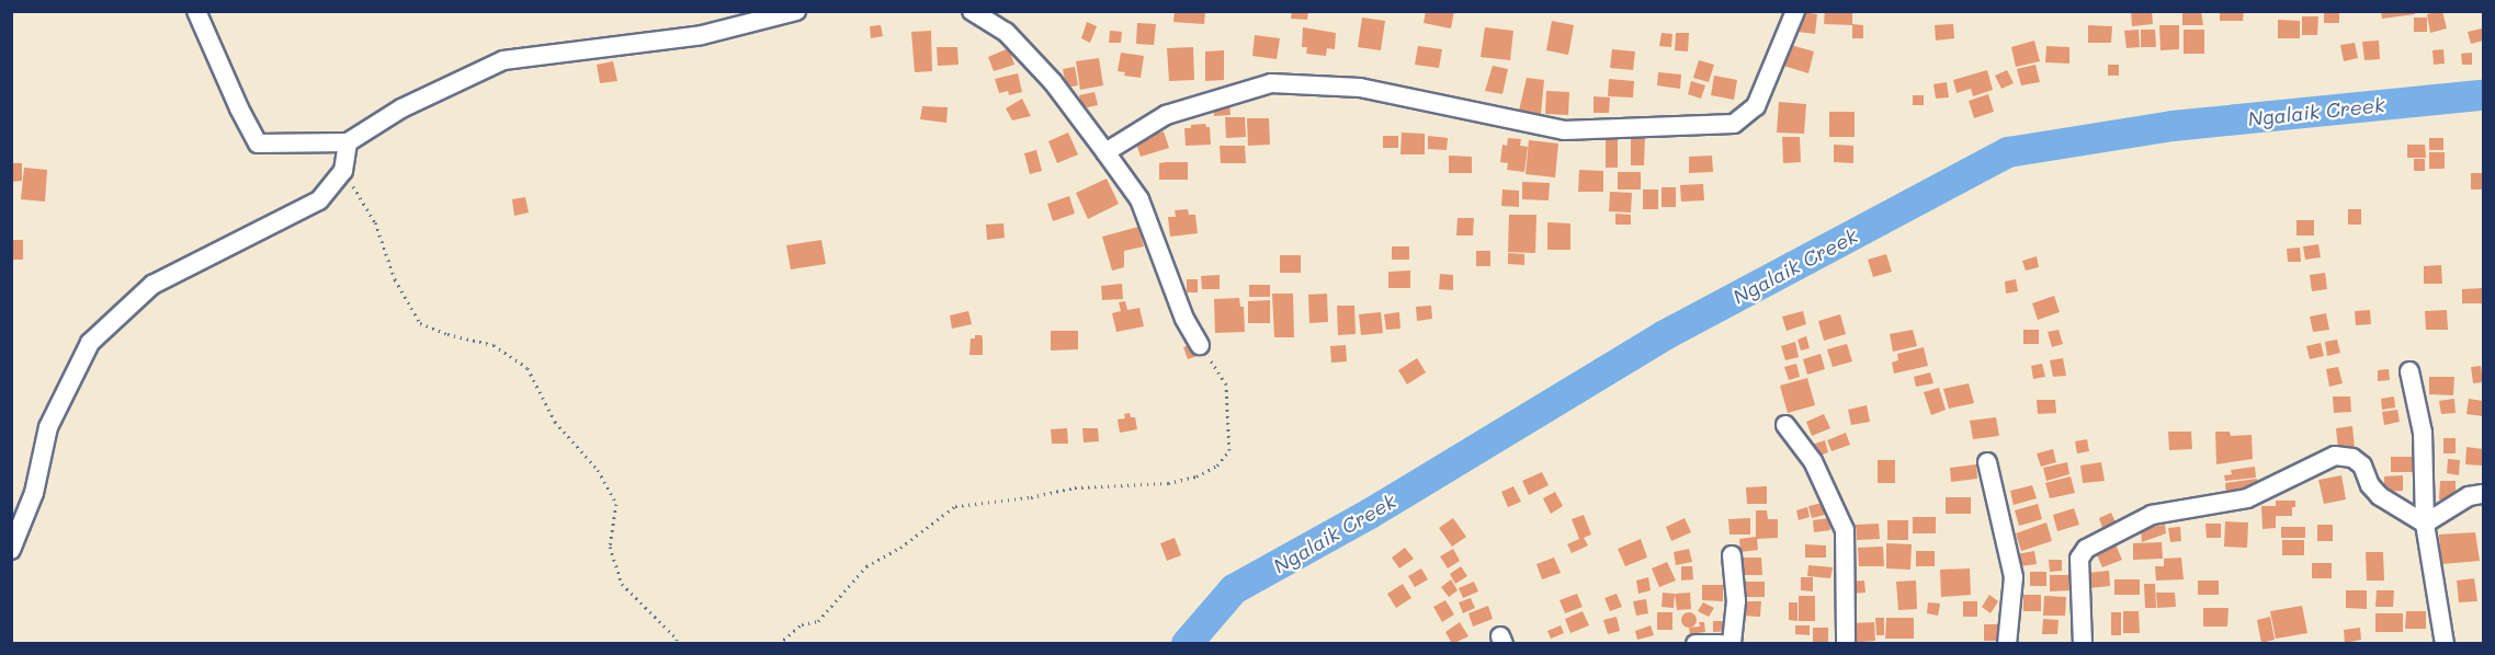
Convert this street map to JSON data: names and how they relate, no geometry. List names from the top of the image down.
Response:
{
  "water": ["Ngalaik Creek"]
}
